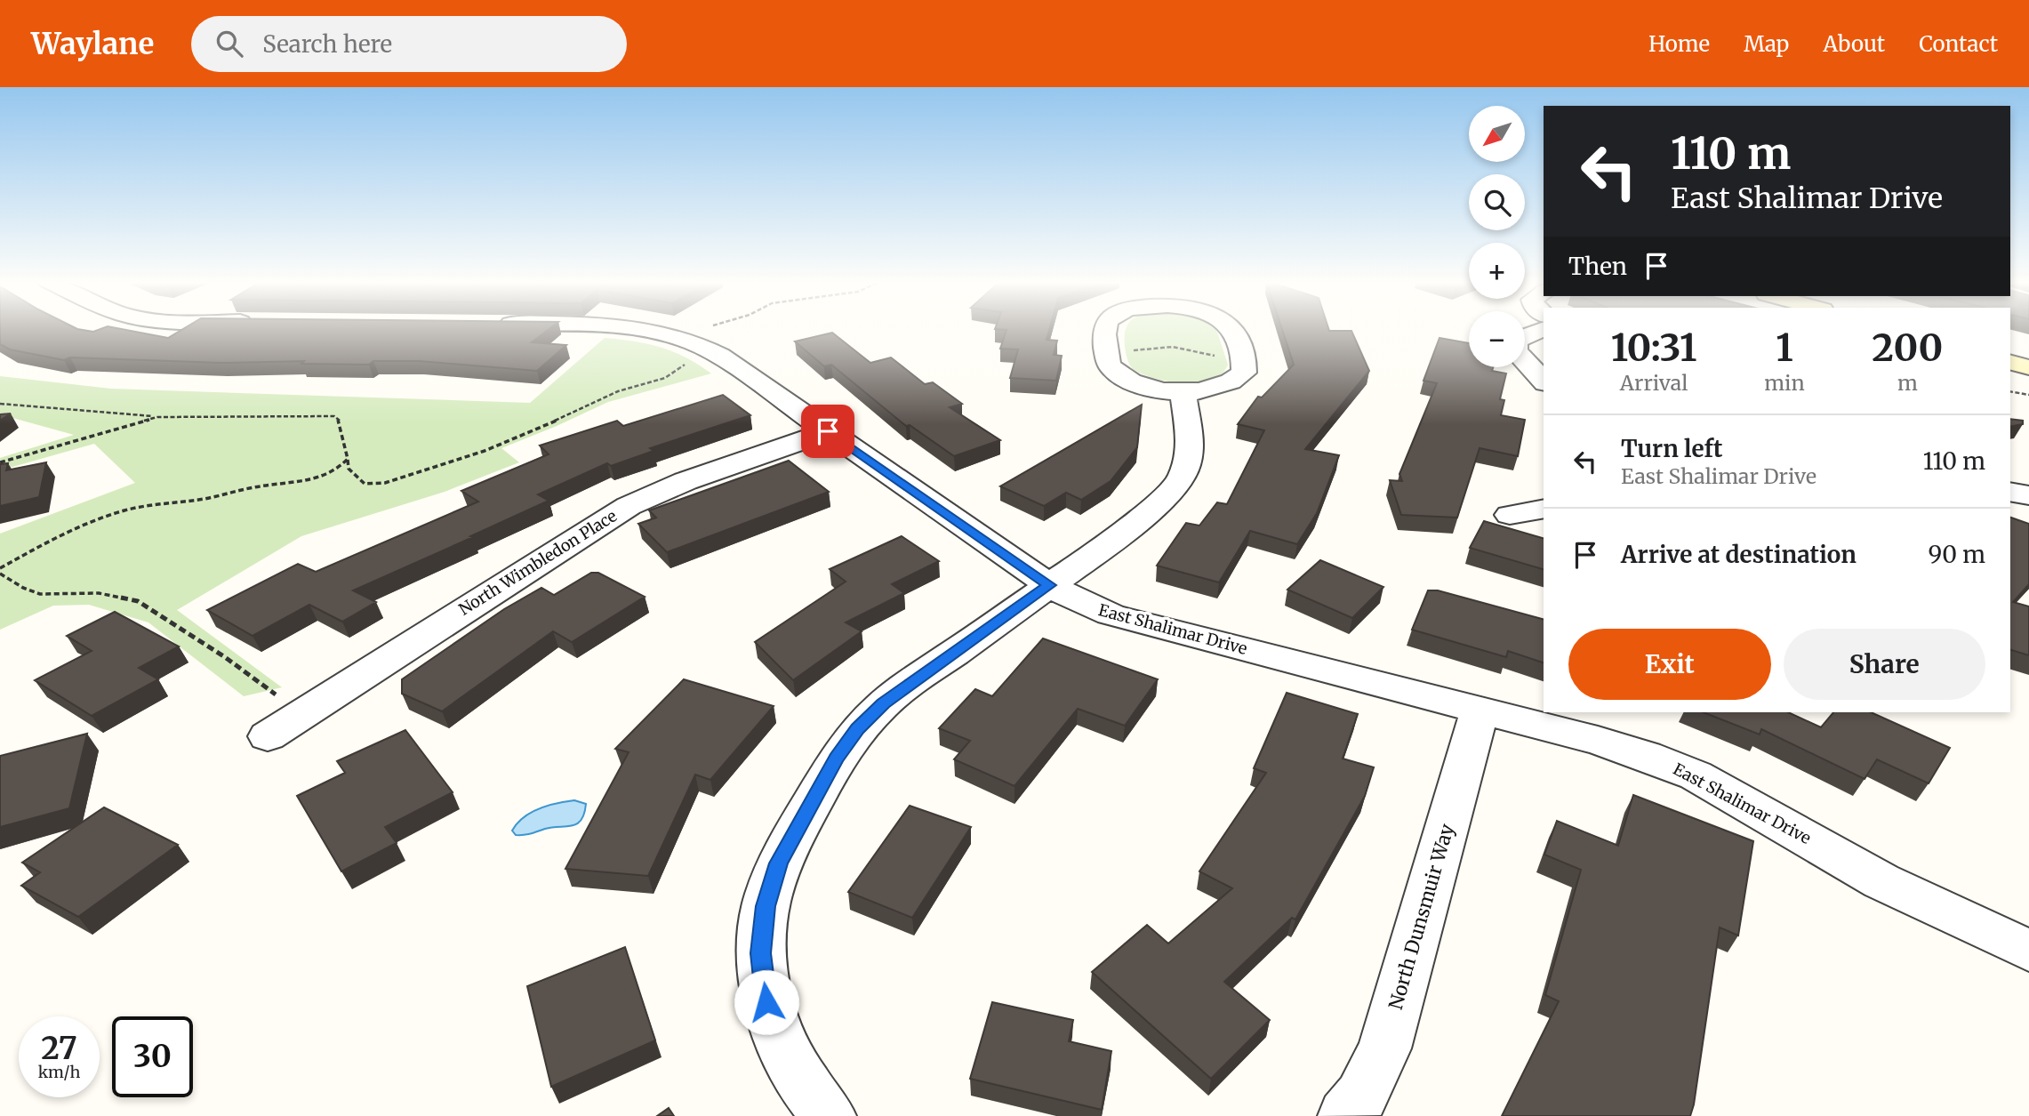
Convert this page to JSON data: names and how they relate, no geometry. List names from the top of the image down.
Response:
{
  "streets": {
    "street": ["North Wimbledon Place", "East Shalimar Drive", "North Dunsmuir Way"]
  },
  "crossings": [
    ["North Wimbledon Place", "East Shalimar Drive"],
    ["East Shalimar Drive", "North Dunsmuir Way"]
  ],
  "north": "bottom left",
  "page": {
    "header": "Waylane",
    "search": "Search here",
    "nav": [
      "Home",
      "Map",
      "About",
      "Contact"
    ],
    "map_buttons": ["+", "−"],
    "turn": ["110 m", "East Shalimar Drive"],
    "then": "Then",
    "eta": [
      "10:31",
      "Arrival",
      "1",
      "min",
      "200",
      "m"
    ],
    "list": [
      {
        "name": "Turn left",
        "note": "East Shalimar Drive",
        "value": "110 m"
      },
      {
        "name": "Arrive at destination",
        "value": "90 m"
      }
    ],
    "buttons": ["Exit", "Share"],
    "speed": "27 km/h",
    "limit": "30"
  }
}
